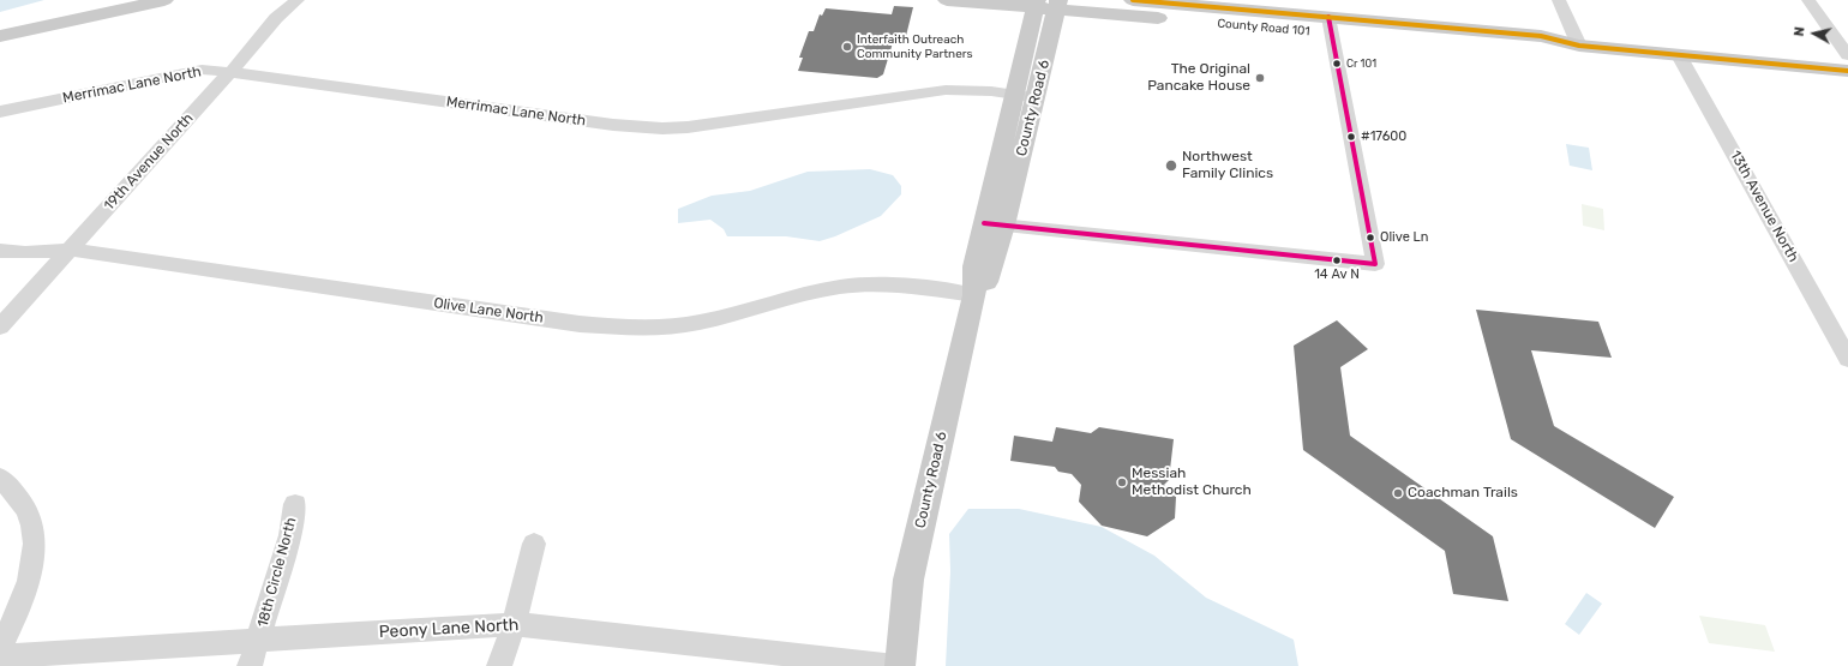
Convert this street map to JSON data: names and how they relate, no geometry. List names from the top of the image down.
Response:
{
  "streets": {
    "main road": ["County Road 101", "County Road 6"],
    "street": [
      "Merrimac Lane North",
      "19th Avenue North",
      "13th Avenue North",
      "Olive Lane North",
      "18th Circle North",
      "Peony Lane North"
    ]
  },
  "crossings": [
    ["County Road 101", "County Road 6"],
    ["County Road 101", "13th Avenue North"],
    ["Merrimac Lane North", "County Road 6"],
    ["Merrimac Lane North", "19th Avenue North"],
    ["County Road 6", "Olive Lane North"],
    ["19th Avenue North", "Olive Lane North"],
    ["18th Circle North", "Peony Lane North"]
  ],
  "places": [
    "Interfaith Outreach Community Partners",
    "Cr 101",
    "The Original Pancake House",
    "#17600",
    "Northwest Family Clinics",
    "Olive Ln",
    "14 Av N",
    "Messiah Methodist Church",
    "Coachman Trails"
  ],
  "north": "left"
}
